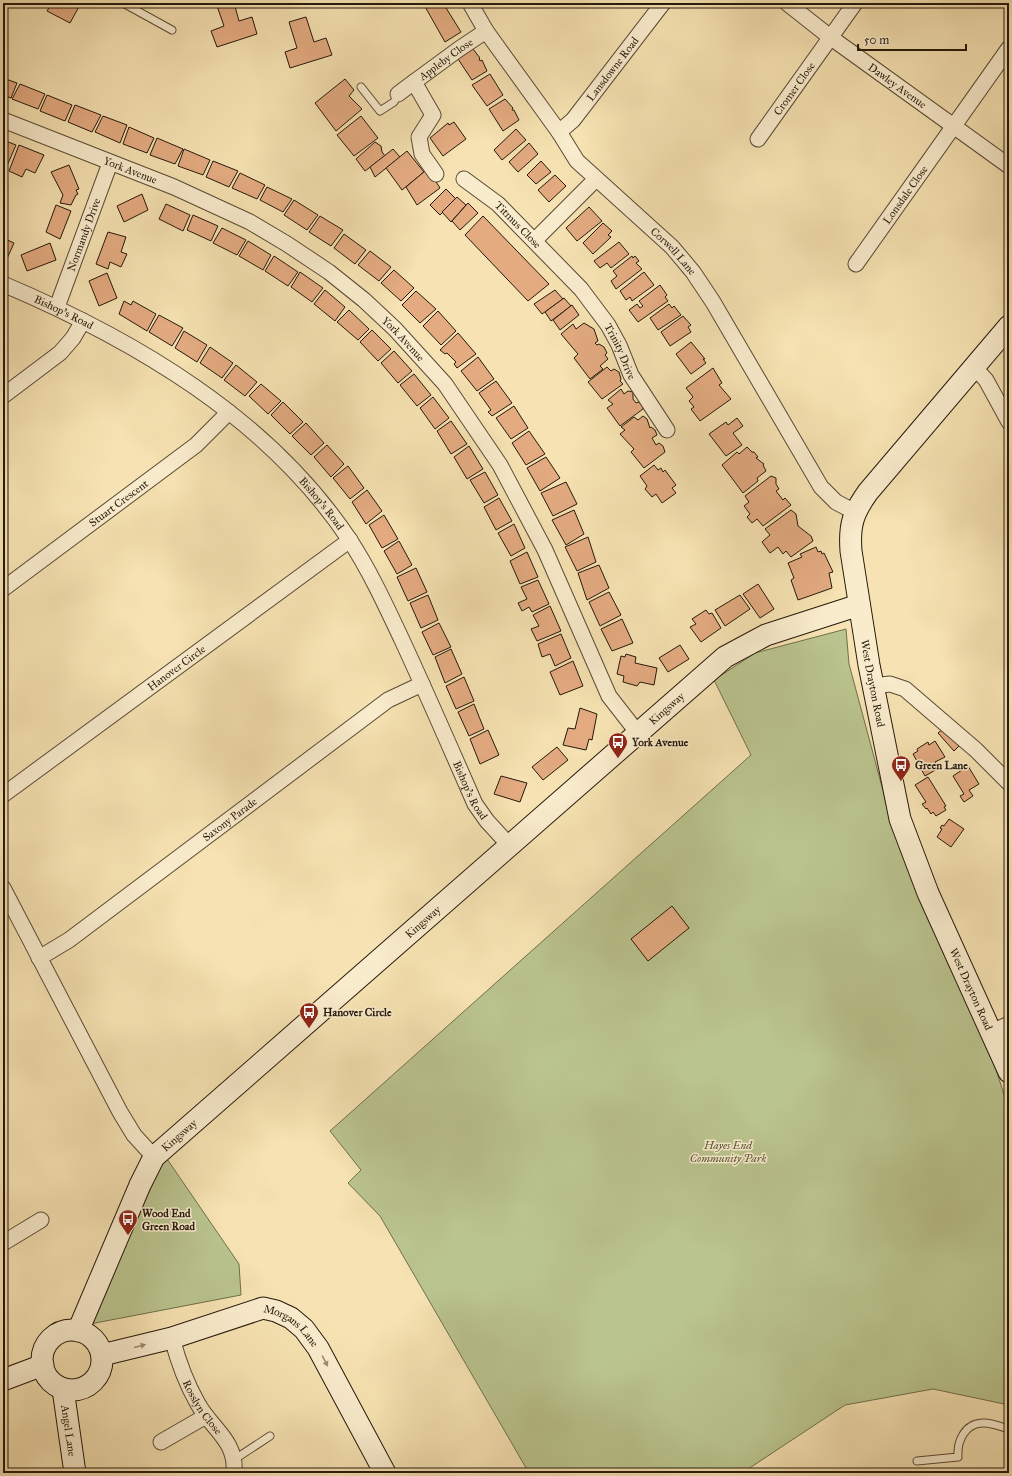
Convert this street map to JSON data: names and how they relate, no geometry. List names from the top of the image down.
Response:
{
  "streets": {
    "street": [
      "Appleby Close",
      "Lansdowne Road",
      "Dawley Avenue",
      "Cromer Close",
      "York Avenue",
      "Lonsdale Close",
      "Titmus Close",
      "Normandy Drive",
      "Corwell Lane",
      "Bishop's Road",
      "Trinity Drive",
      "Stuart Crescent",
      "Hanover Circle",
      "West Drayton Road",
      "Kingsway",
      "Saxony Parade",
      "Morgans Lane",
      "Rosslyn Close",
      "Angel Lane"
    ]
  },
  "crossings": [
    ["Appleby Close", "Corwell Lane"],
    ["Lansdowne Road", "Corwell Lane"],
    ["Dawley Avenue", "Cromer Close"],
    ["Dawley Avenue", "Lonsdale Close"],
    ["York Avenue", "Normandy Drive"],
    ["York Avenue", "Kingsway"],
    ["Titmus Close", "Trinity Drive"],
    ["Normandy Drive", "Bishop's Road"],
    ["Corwell Lane", "West Drayton Road"],
    ["Bishop's Road", "Stuart Crescent"],
    ["Bishop's Road", "Hanover Circle"],
    ["Bishop's Road", "Kingsway"],
    ["Bishop's Road", "Saxony Parade"],
    ["West Drayton Road", "Kingsway"],
    ["Kingsway", "Morgans Lane"],
    ["Kingsway", "Angel Lane"],
    ["Morgans Lane", "Rosslyn Close"],
    ["Morgans Lane", "Angel Lane"]
  ],
  "one_way": ["Morgans Lane"],
  "parks": ["Hayes End Community Park"],
  "places": {
    "bus stop": [
      "York Avenue",
      "Green Lane",
      "Hanover Circle",
      "Wood End Green Road"
    ]
  },
  "scale_bar": "50 m"
}
